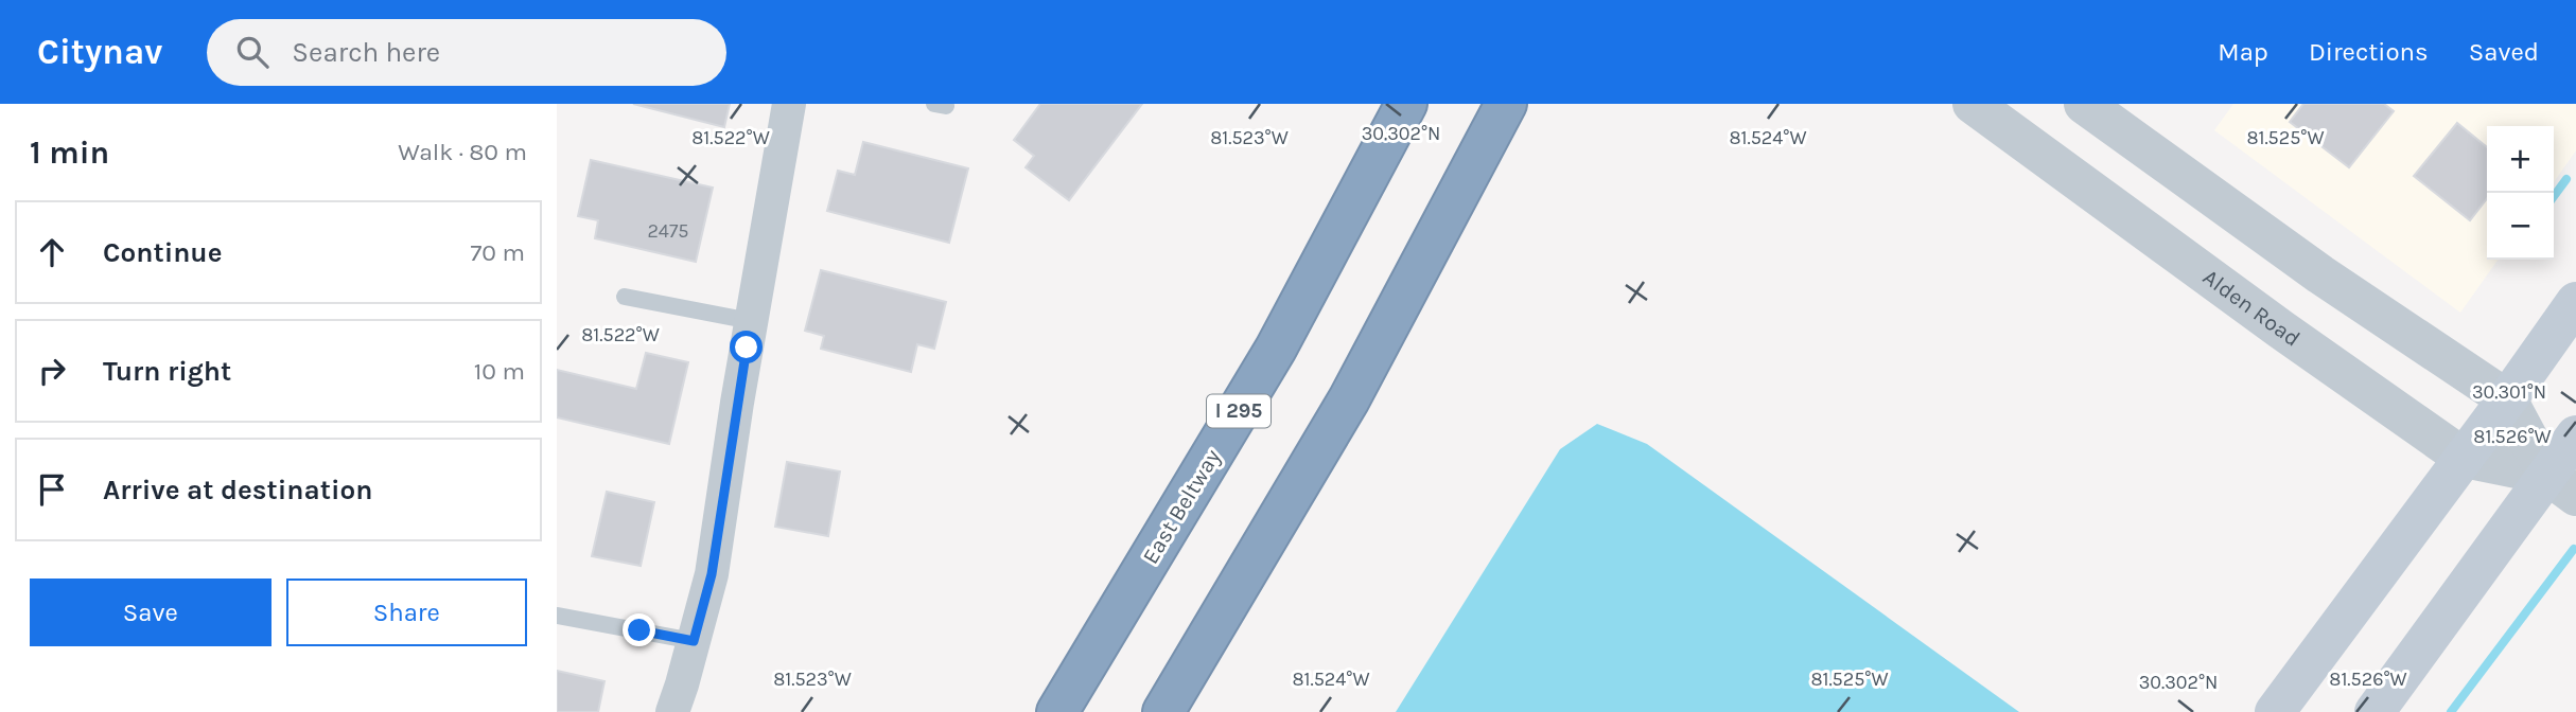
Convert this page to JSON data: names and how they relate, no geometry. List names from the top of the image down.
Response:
{
  "streets": {
    "highway": ["I 295", "East Beltway"],
    "street": ["Alden Road"]
  },
  "house_numbers": ["2475"],
  "page": {
    "header": "Citynav",
    "search": "Search here",
    "nav": ["Map", "Directions", "Saved"],
    "heading": ["1 min", "Walk · 80 m"],
    "map_buttons": ["+", "−"],
    "list": [
      ["Continue", "70 m"],
      ["Turn right", "10 m"],
      "Arrive at destination"
    ],
    "buttons": ["Save", "Share"]
  },
  "coordinates": [
    "30.302°N",
    "81.522°W",
    "81.523°W",
    "81.524°W",
    "81.525°W",
    "30.301°N",
    "81.526°W"
  ]
}
